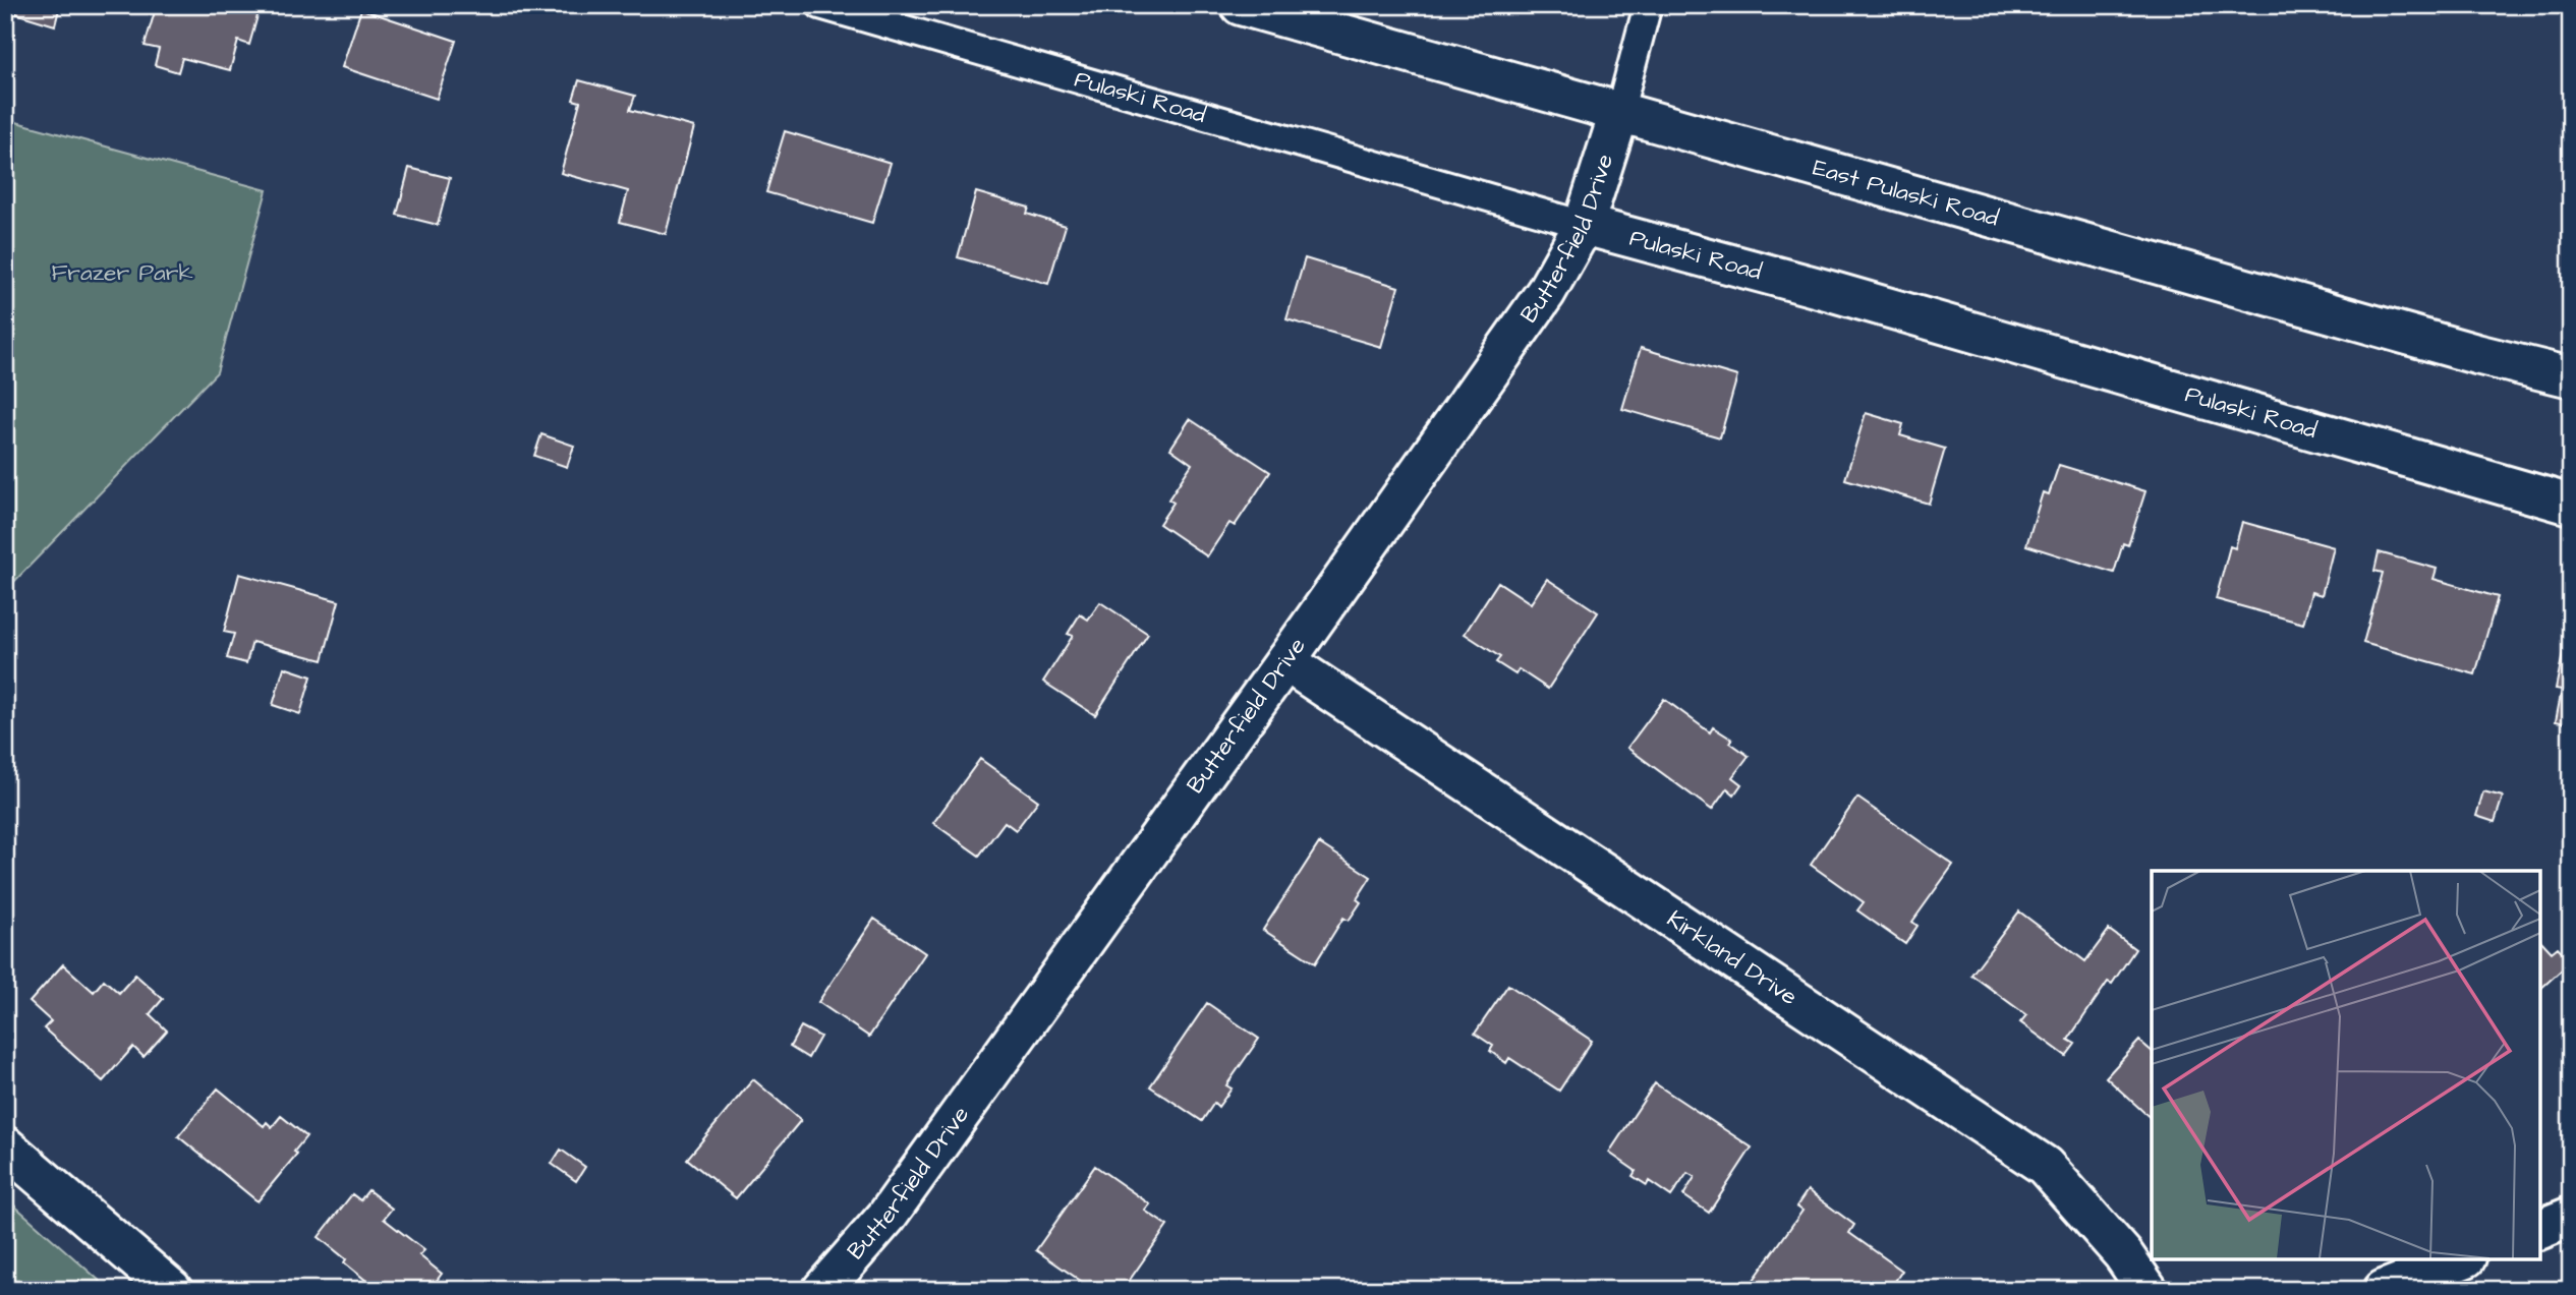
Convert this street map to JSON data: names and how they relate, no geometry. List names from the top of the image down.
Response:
{
  "streets": {
    "street": [
      "Pulaski Road",
      "East Pulaski Road",
      "Butterfield Drive",
      "Kirkland Drive"
    ]
  },
  "crossings": [
    ["Pulaski Road", "Butterfield Drive"],
    ["East Pulaski Road", "Butterfield Drive"],
    ["Butterfield Drive", "Kirkland Drive"]
  ],
  "parks": ["Frazer Park"]
}
